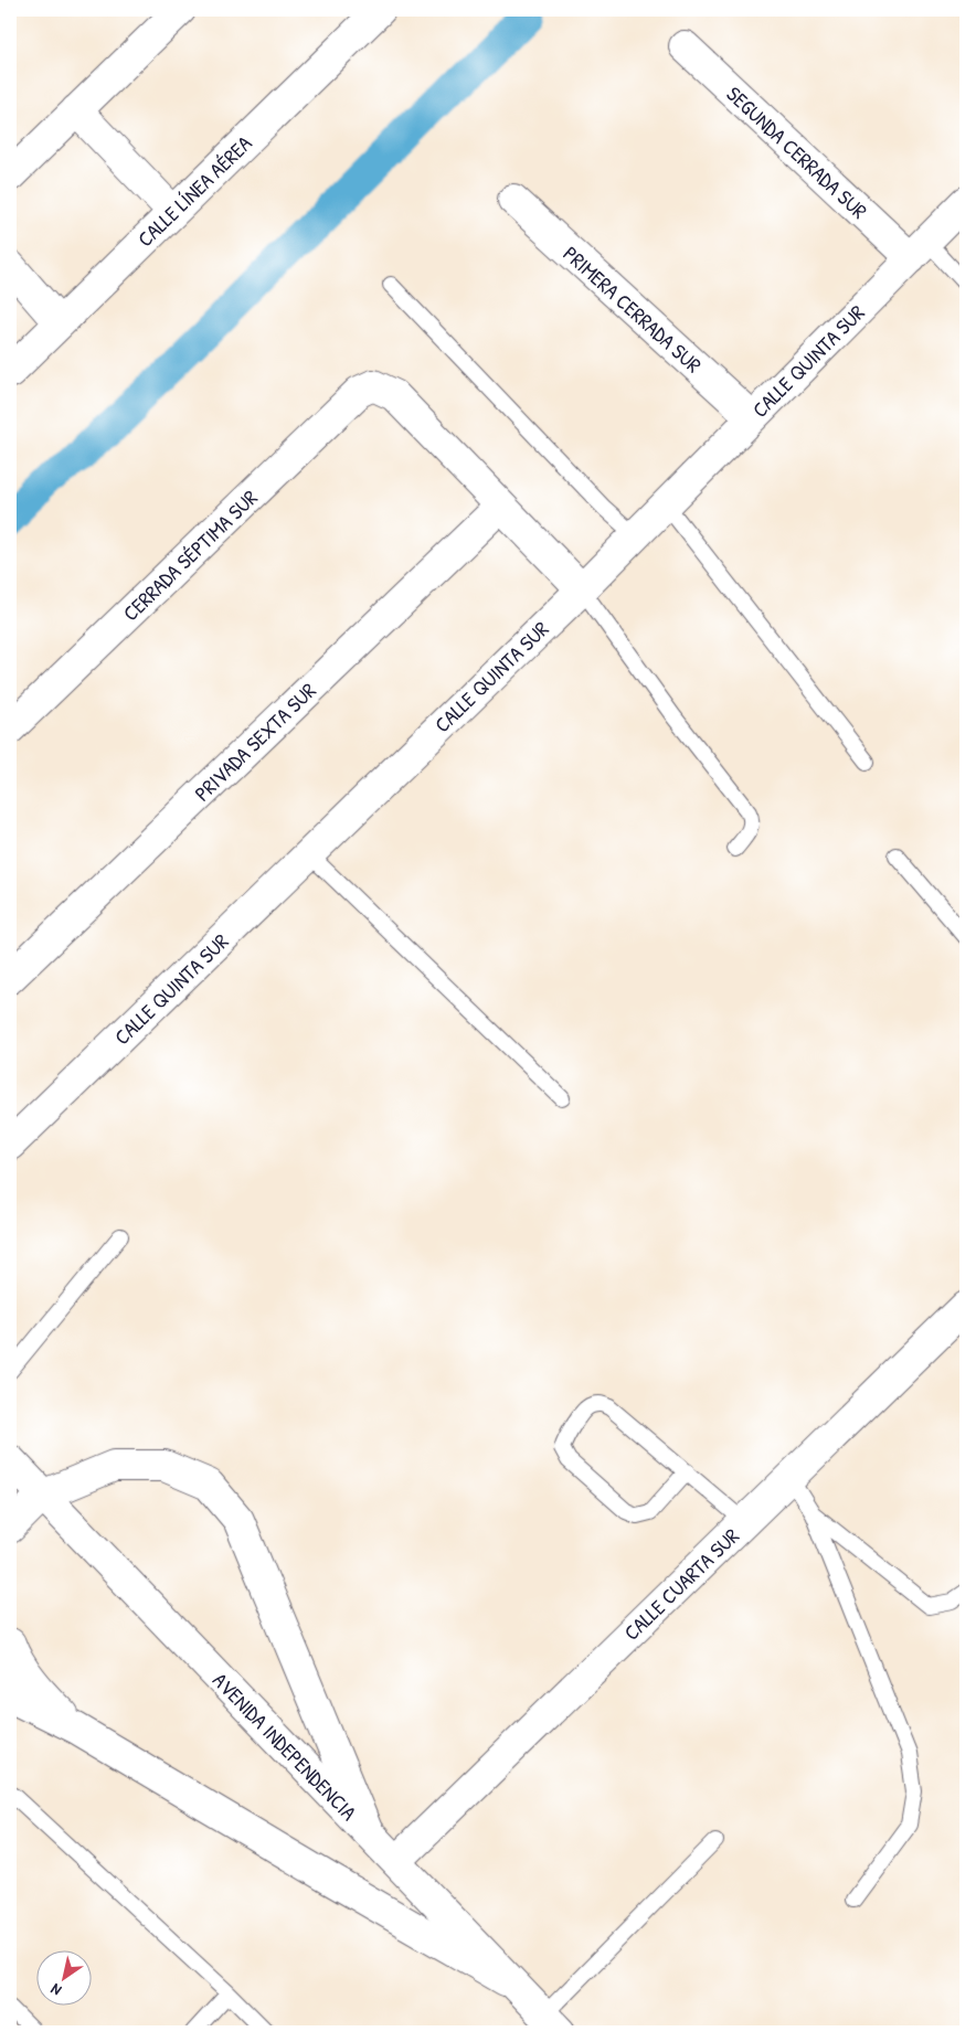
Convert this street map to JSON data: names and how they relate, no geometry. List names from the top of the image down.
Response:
{
  "streets": {
    "street": [
      "SEGUNDA CERRADA SUR",
      "CALLE LÍNEA AÉREA",
      "PRIMERA CERRADA SUR",
      "CALLE QUINTA SUR",
      "CERRADA SÉPTIMA SUR",
      "PRIVADA SEXTA SUR",
      "CALLE CUARTA SUR",
      "AVENIDA INDEPENDENCIA"
    ]
  },
  "crossings": [
    ["SEGUNDA CERRADA SUR", "CALLE QUINTA SUR"],
    ["PRIMERA CERRADA SUR", "CALLE QUINTA SUR"],
    ["CERRADA SÉPTIMA SUR", "PRIVADA SEXTA SUR"],
    ["CALLE CUARTA SUR", "AVENIDA INDEPENDENCIA"]
  ],
  "north": "bottom left"
}
